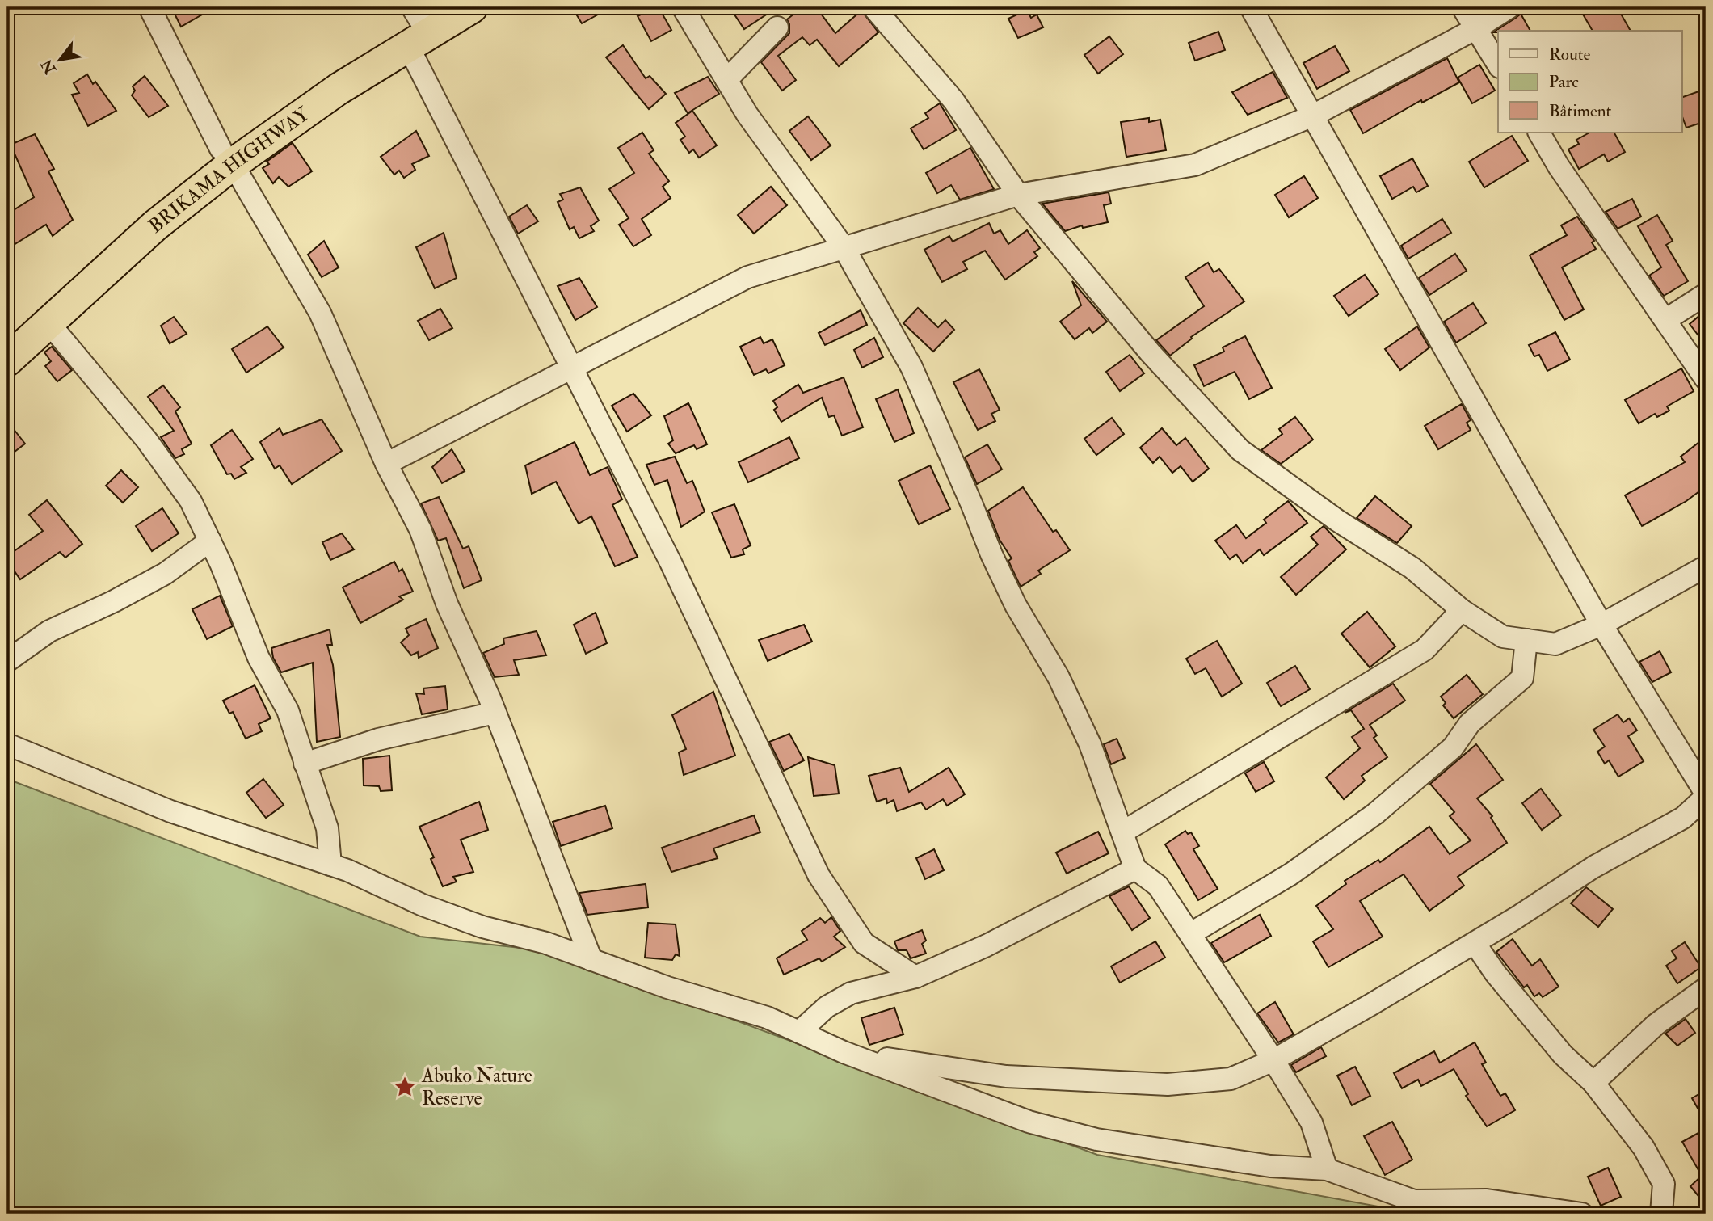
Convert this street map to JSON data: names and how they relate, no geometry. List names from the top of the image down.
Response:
{
  "streets": {
    "highway": ["BRIKAMA HIGHWAY"]
  },
  "places": {
    "place": ["Abuko Nature Reserve"]
  },
  "legend": ["Route", "Parc", "Bâtiment"],
  "north": "bottom left"
}
